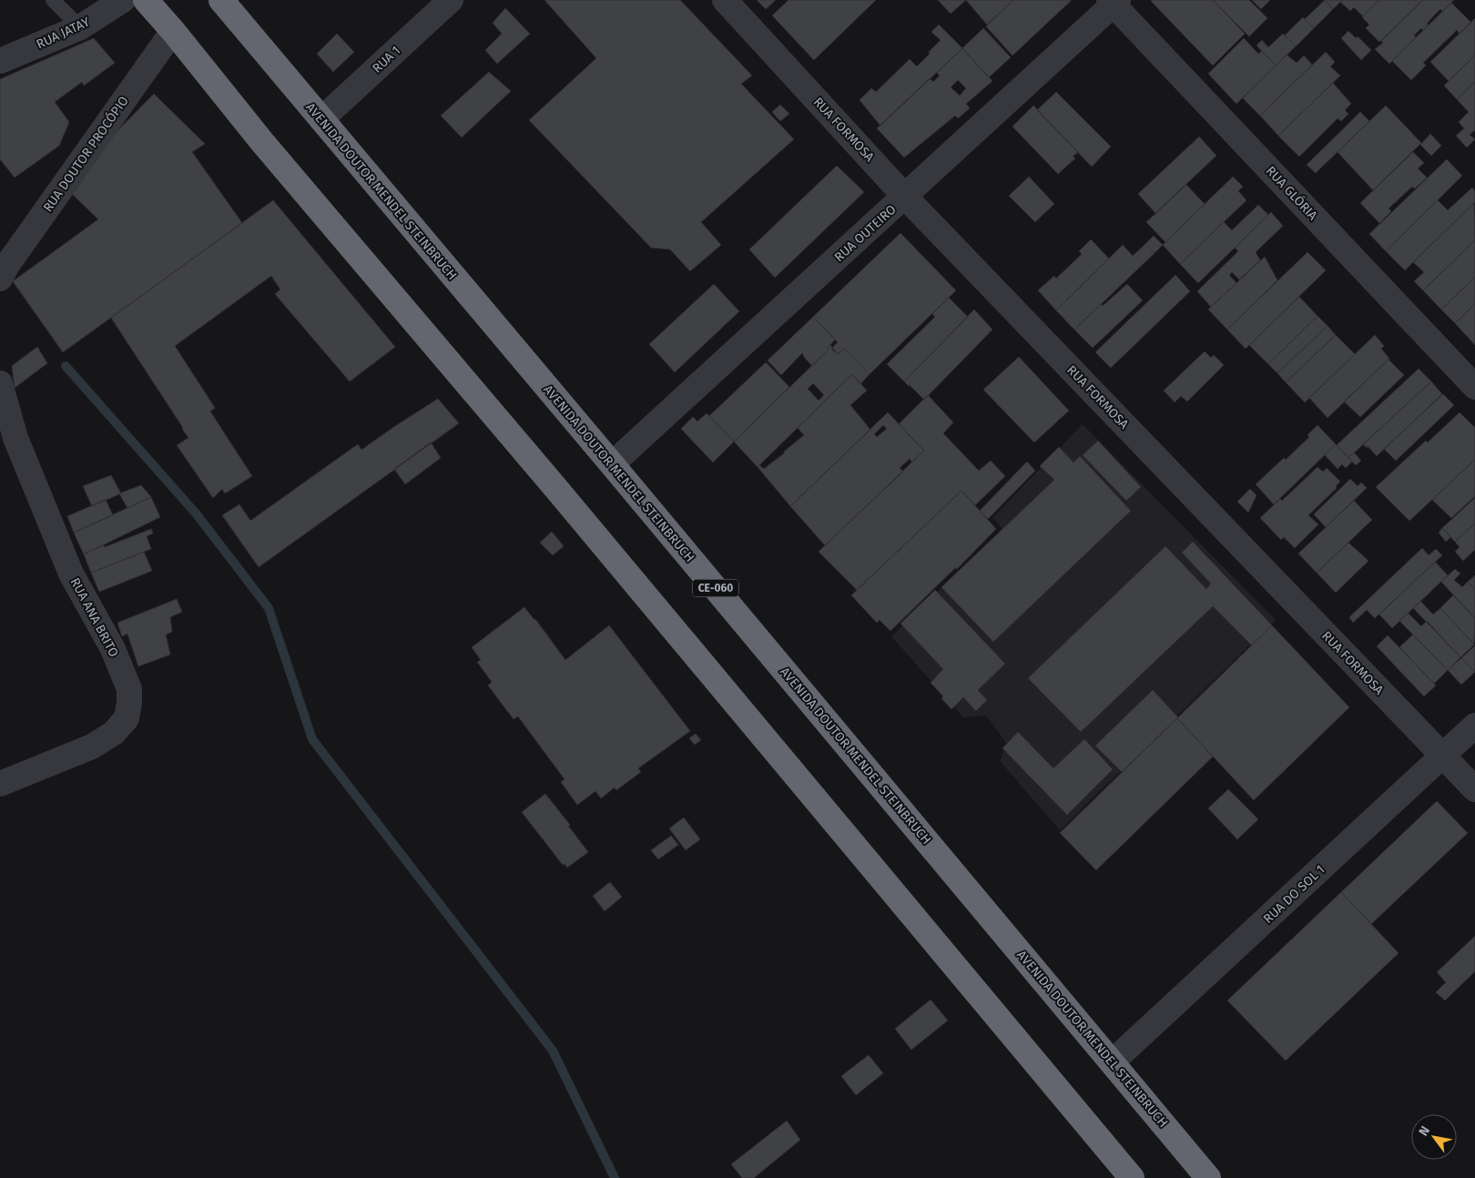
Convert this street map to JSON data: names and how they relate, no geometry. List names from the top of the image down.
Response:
{
  "streets": {
    "highway": ["AVENIDA DOUTOR MENDEL STEINBRUCH", "CE-060"],
    "street": [
      "RUA JATAY",
      "RUA 1",
      "RUA FORMOSA",
      "RUA DOUTOR PROCÓPIO",
      "RUA GLÓRIA",
      "RUA OUTEIRO",
      "RUA ANA BRITO",
      "RUA DO SOL 1"
    ]
  },
  "crossings": [
    ["RUA 1", "AVENIDA DOUTOR MENDEL STEINBRUCH"],
    ["RUA FORMOSA", "RUA OUTEIRO"],
    ["RUA FORMOSA", "RUA DO SOL 1"],
    ["AVENIDA DOUTOR MENDEL STEINBRUCH", "RUA OUTEIRO"],
    ["AVENIDA DOUTOR MENDEL STEINBRUCH", "RUA DO SOL 1"],
    ["RUA GLÓRIA", "RUA OUTEIRO"]
  ],
  "north": "top left"
}
